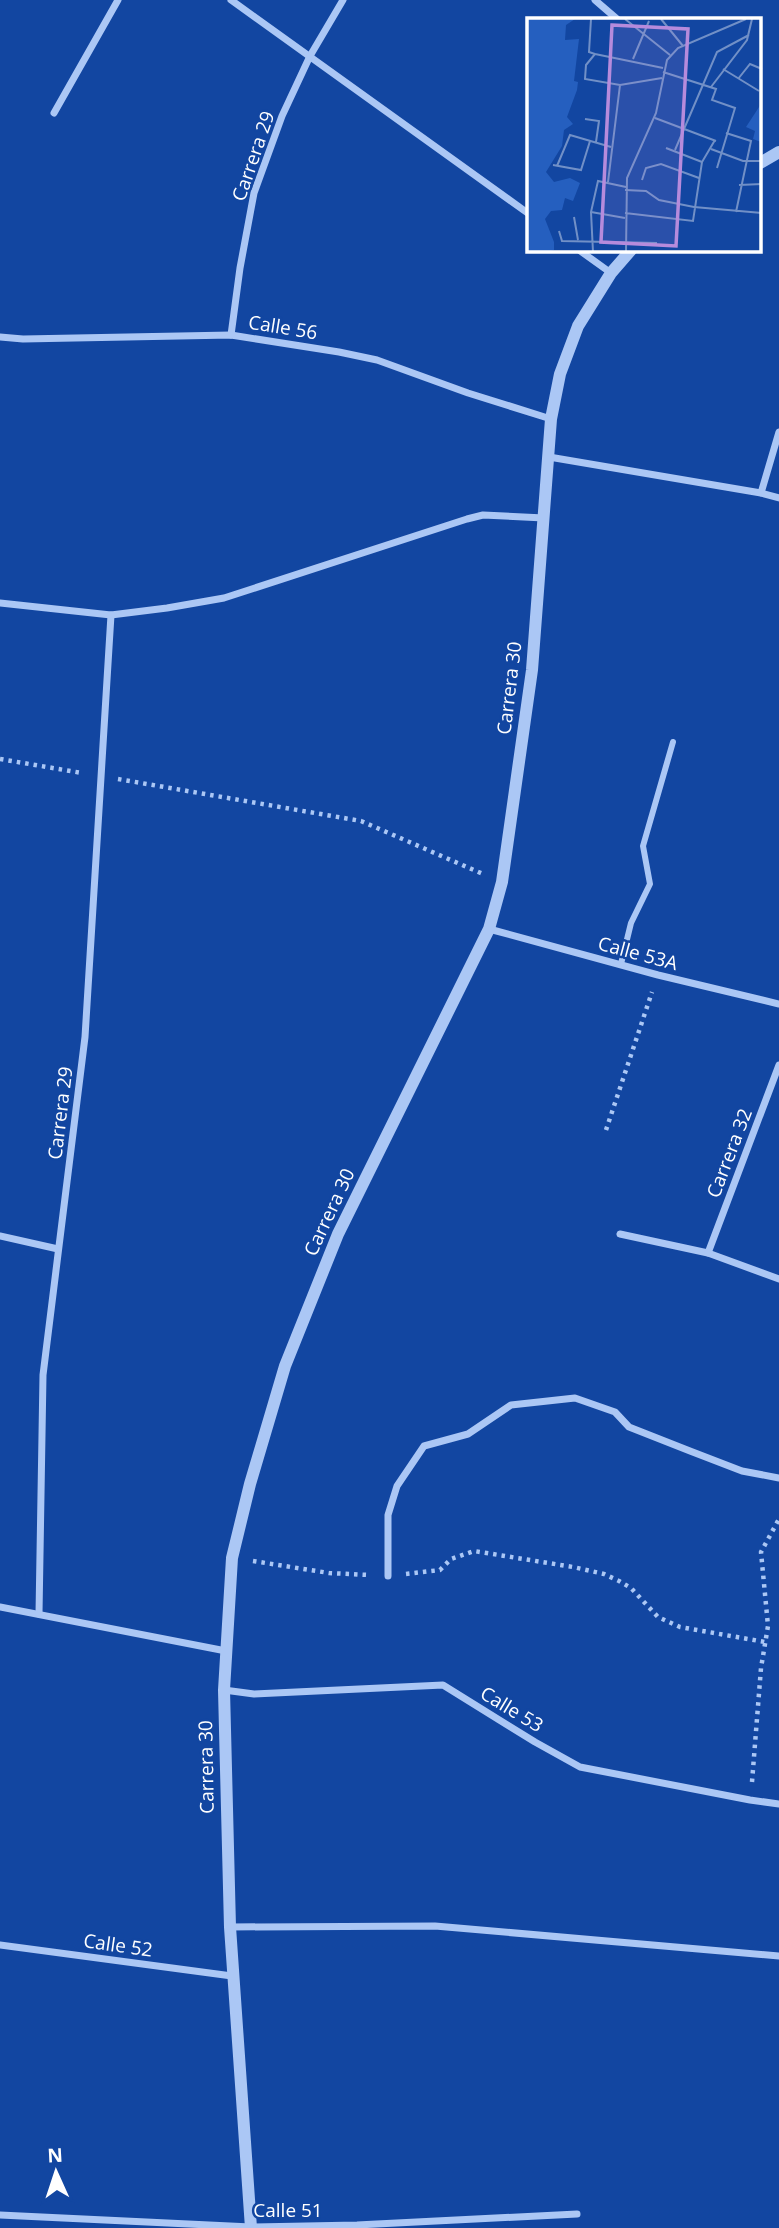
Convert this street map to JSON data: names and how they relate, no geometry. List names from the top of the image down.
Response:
{
  "streets": {
    "street": [
      "Carrera 29",
      "Calle 56",
      "Carrera 30",
      "Calle 53A",
      "Carrera 32",
      "Calle 53",
      "Calle 52",
      "Calle 51"
    ]
  },
  "crossings": [
    ["Carrera 29", "Calle 56"],
    ["Calle 56", "Carrera 30"],
    ["Carrera 30", "Calle 53A"],
    ["Carrera 30", "Calle 53"],
    ["Carrera 30", "Calle 52"],
    ["Carrera 30", "Calle 51"]
  ],
  "north": "top"
}
